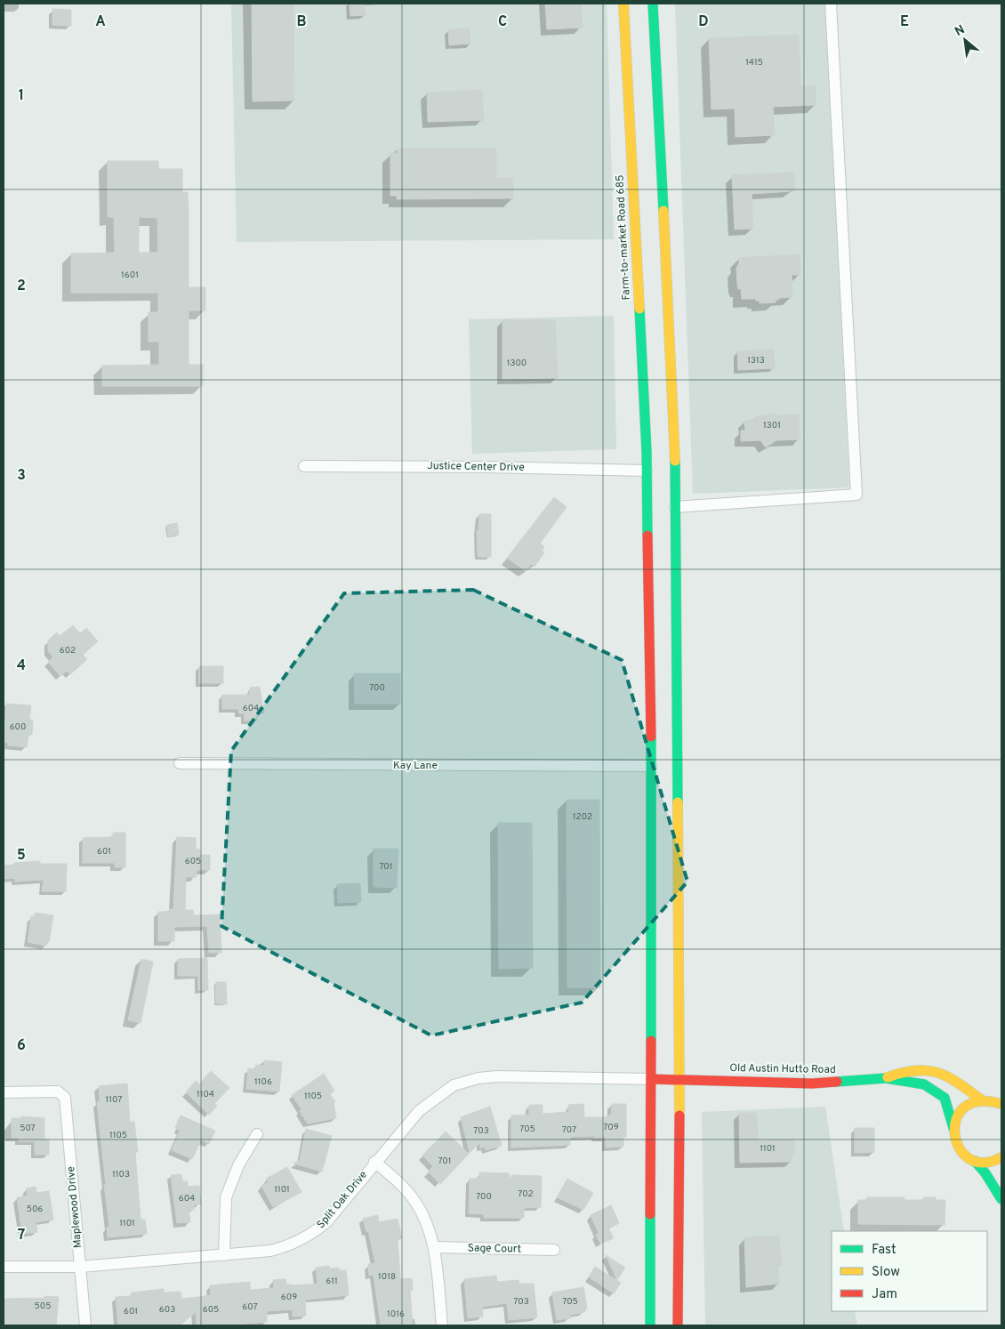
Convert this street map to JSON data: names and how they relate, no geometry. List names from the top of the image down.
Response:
{
  "streets": {
    "main road": ["Farm-to-market Road 685", "Old Austin Hutto Road"],
    "street": [
      "Justice Center Drive",
      "Kay Lane",
      "Split Oak Drive",
      "Maplewood Drive",
      "Sage Court"
    ]
  },
  "crossings": [
    ["Farm-to-market Road 685", "Justice Center Drive"],
    ["Farm-to-market Road 685", "Kay Lane"],
    ["Farm-to-market Road 685", "Old Austin Hutto Road"],
    ["Farm-to-market Road 685", "Split Oak Drive"],
    ["Old Austin Hutto Road", "Split Oak Drive"],
    ["Split Oak Drive", "Maplewood Drive"]
  ],
  "house_numbers": [
    "1415",
    "1601",
    "1313",
    "1300",
    "1301",
    "602",
    "700",
    "604",
    "600",
    "1202",
    "601",
    "605",
    "701",
    "1106",
    "1104",
    "1105",
    "1107",
    "709",
    "507",
    "705",
    "707",
    "703",
    "1105",
    "1101",
    "701",
    "1103",
    "1101",
    "702",
    "700",
    "604",
    "506",
    "1101",
    "1018",
    "611",
    "609",
    "703",
    "705",
    "505",
    "607",
    "603",
    "605",
    "601",
    "1016"
  ],
  "legend": ["Fast", "Slow", "Jam"],
  "north": "top left",
  "grid": {
    "columns": [
      "A",
      "B",
      "C",
      "D",
      "E"
    ],
    "rows": [
      "1",
      "2",
      "3",
      "4",
      "5",
      "6",
      "7"
    ]
  }
}
